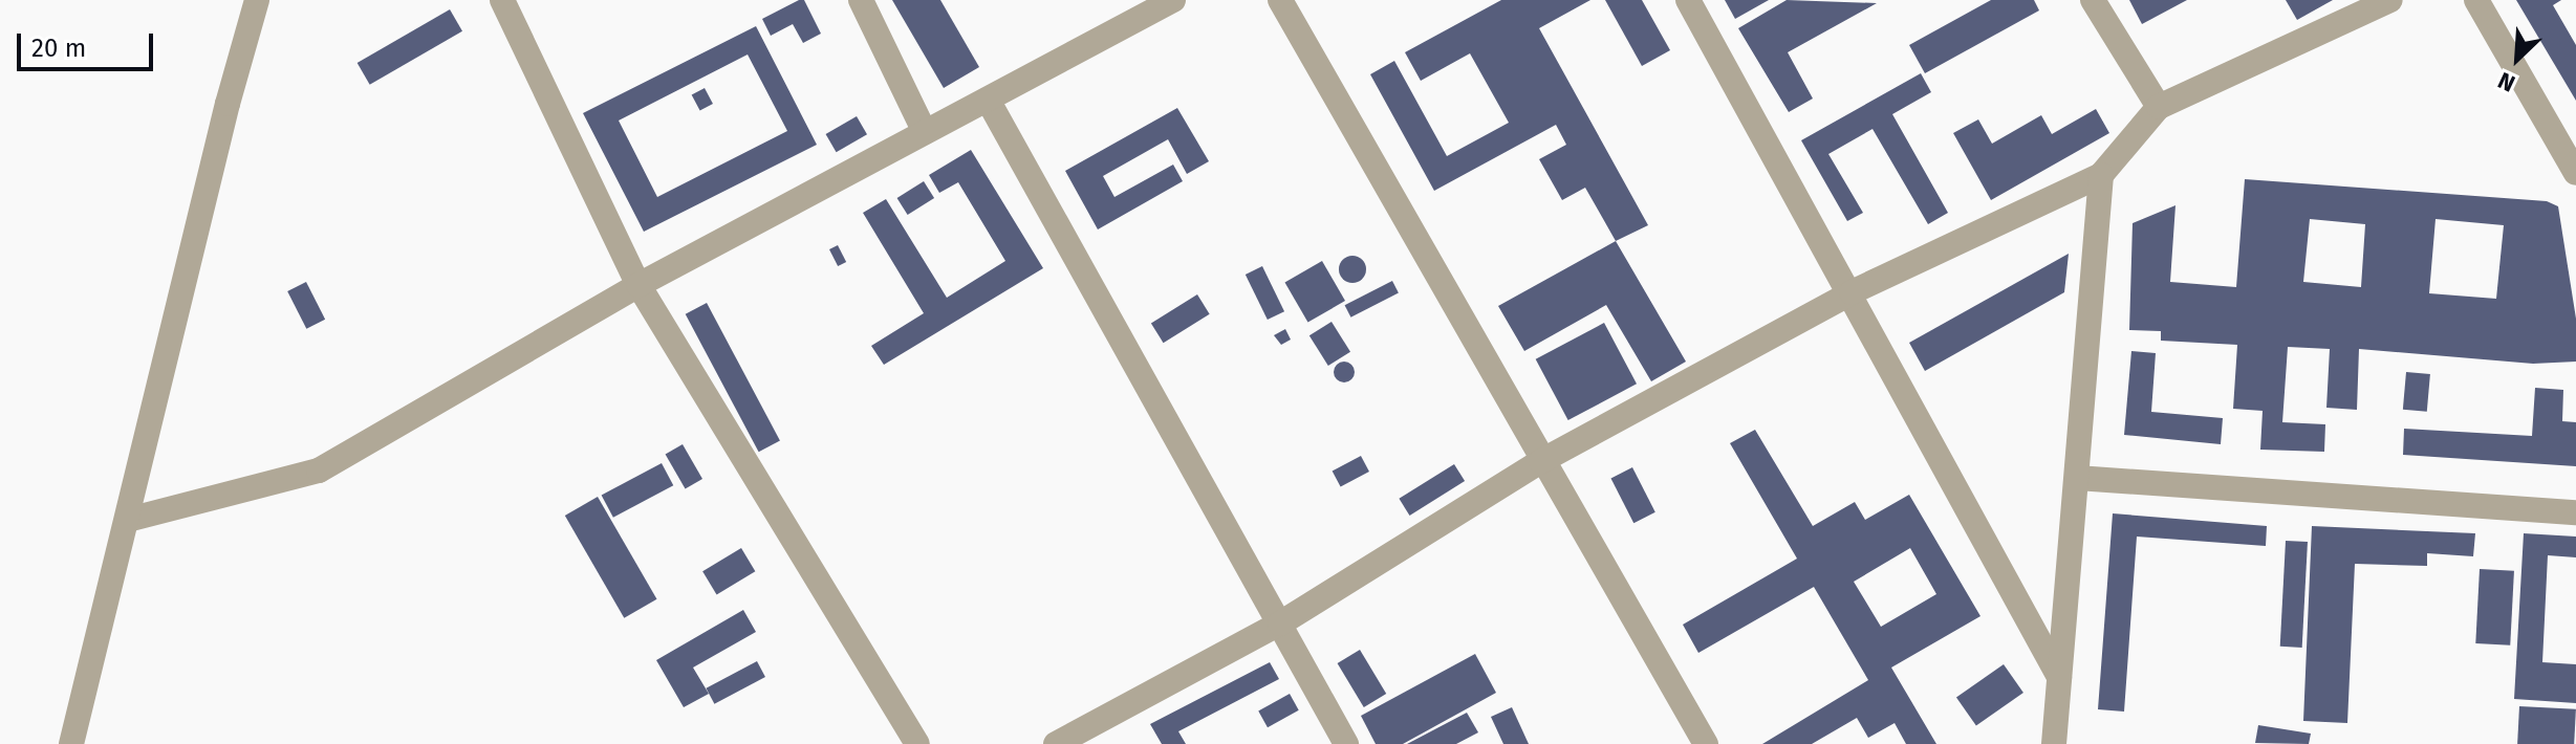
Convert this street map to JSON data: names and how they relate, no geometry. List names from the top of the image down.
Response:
{
  "scale_bar": "20 m",
  "north": "bottom left"
}
